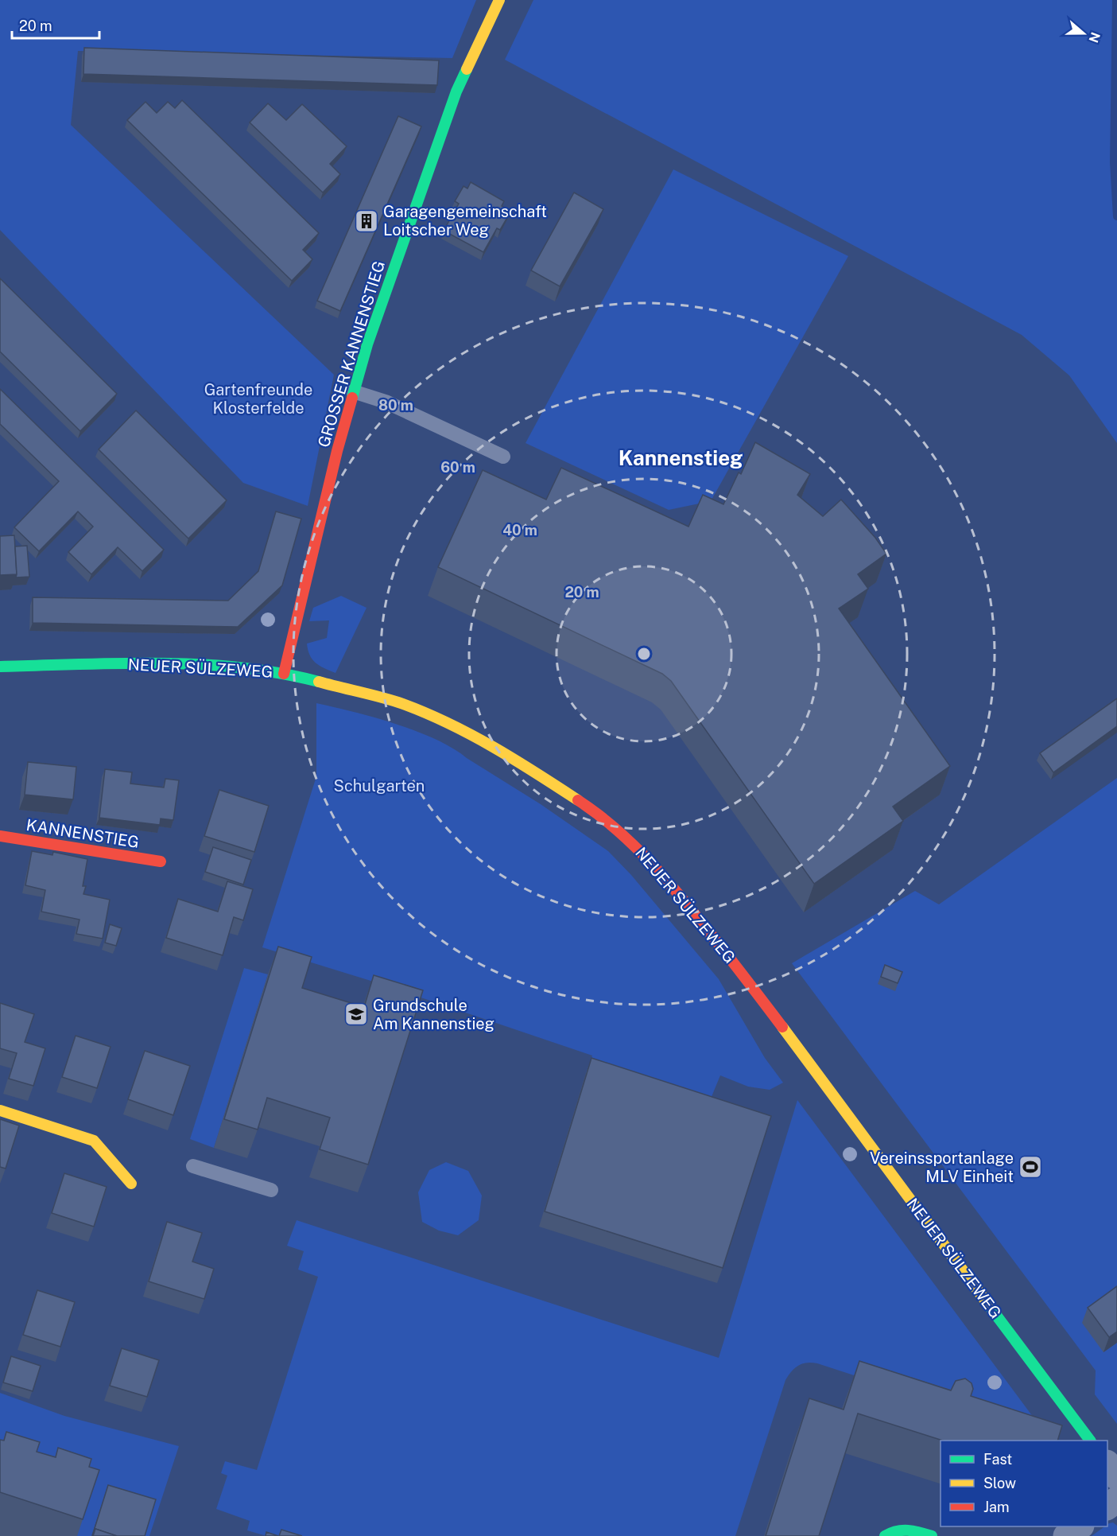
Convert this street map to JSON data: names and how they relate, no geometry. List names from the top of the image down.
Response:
{
  "streets": {
    "street": ["GROSSER KANNENSTIEG", "NEUER SÜLZEWEG", "KANNENSTIEG"]
  },
  "crossings": [
    ["GROSSER KANNENSTIEG", "NEUER SÜLZEWEG"]
  ],
  "districts": ["Kannenstieg"],
  "parks": ["Gartenfreunde Klosterfelde", "Schulgarten"],
  "places": {
    "building": ["Garagengemeinschaft Loitscher Weg"],
    "school or university": ["Grundschule Am Kannenstieg"],
    "sports": ["Vereinssportanlage MLV Einheit"]
  },
  "legend": ["Fast", "Slow", "Jam"],
  "scale_bar": "20 m",
  "north": "right",
  "rings": [
    "80 m",
    "60 m",
    "40 m",
    "20 m"
  ]
}
